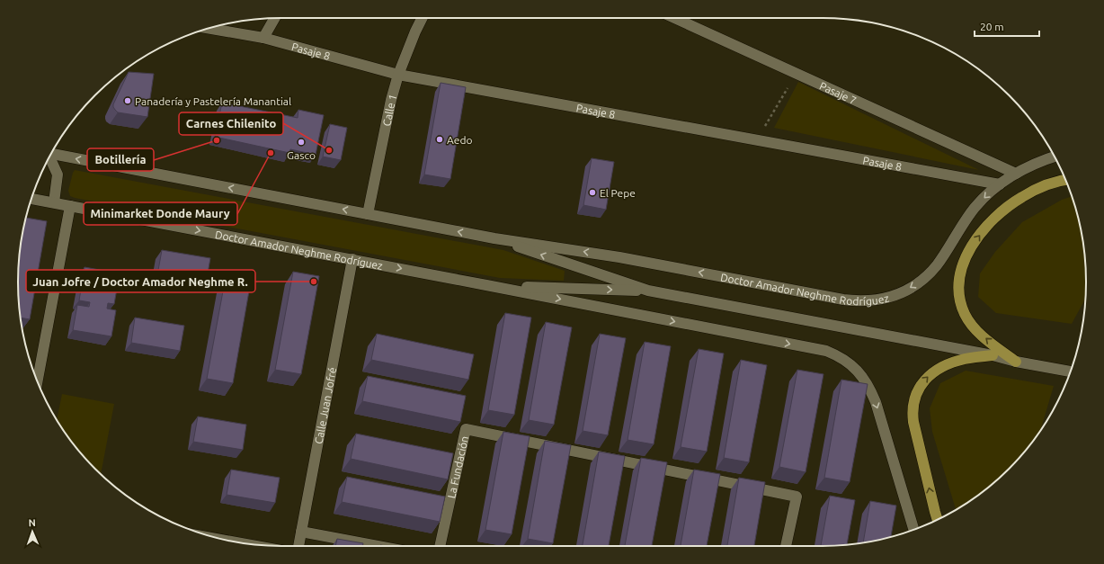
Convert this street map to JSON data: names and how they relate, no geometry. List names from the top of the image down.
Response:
{
  "streets": {
    "street": [
      "Pasaje 8",
      "Pasaje 7",
      "Calle 1",
      "Doctor Amador Neghme Rodríguez",
      "Calle Juan Jofré",
      "La Fundación"
    ]
  },
  "crossings": [
    ["Pasaje 8", "Calle 1"],
    ["Pasaje 8", "Doctor Amador Neghme Rodríguez"],
    ["Pasaje 7", "Doctor Amador Neghme Rodríguez"],
    ["Calle 1", "Doctor Amador Neghme Rodríguez"],
    ["Doctor Amador Neghme Rodríguez", "Calle Juan Jofré"]
  ],
  "places": [
    "Panadería y Pastelería Manantial",
    "Aedo",
    "Botillería",
    "Gasco",
    "Carnes Chilenito",
    "Minimarket Donde Maury",
    "El Pepe",
    "Juan Jofre / Doctor Amador Neghme R."
  ],
  "scale_bar": "20 m",
  "north": "top"
}
